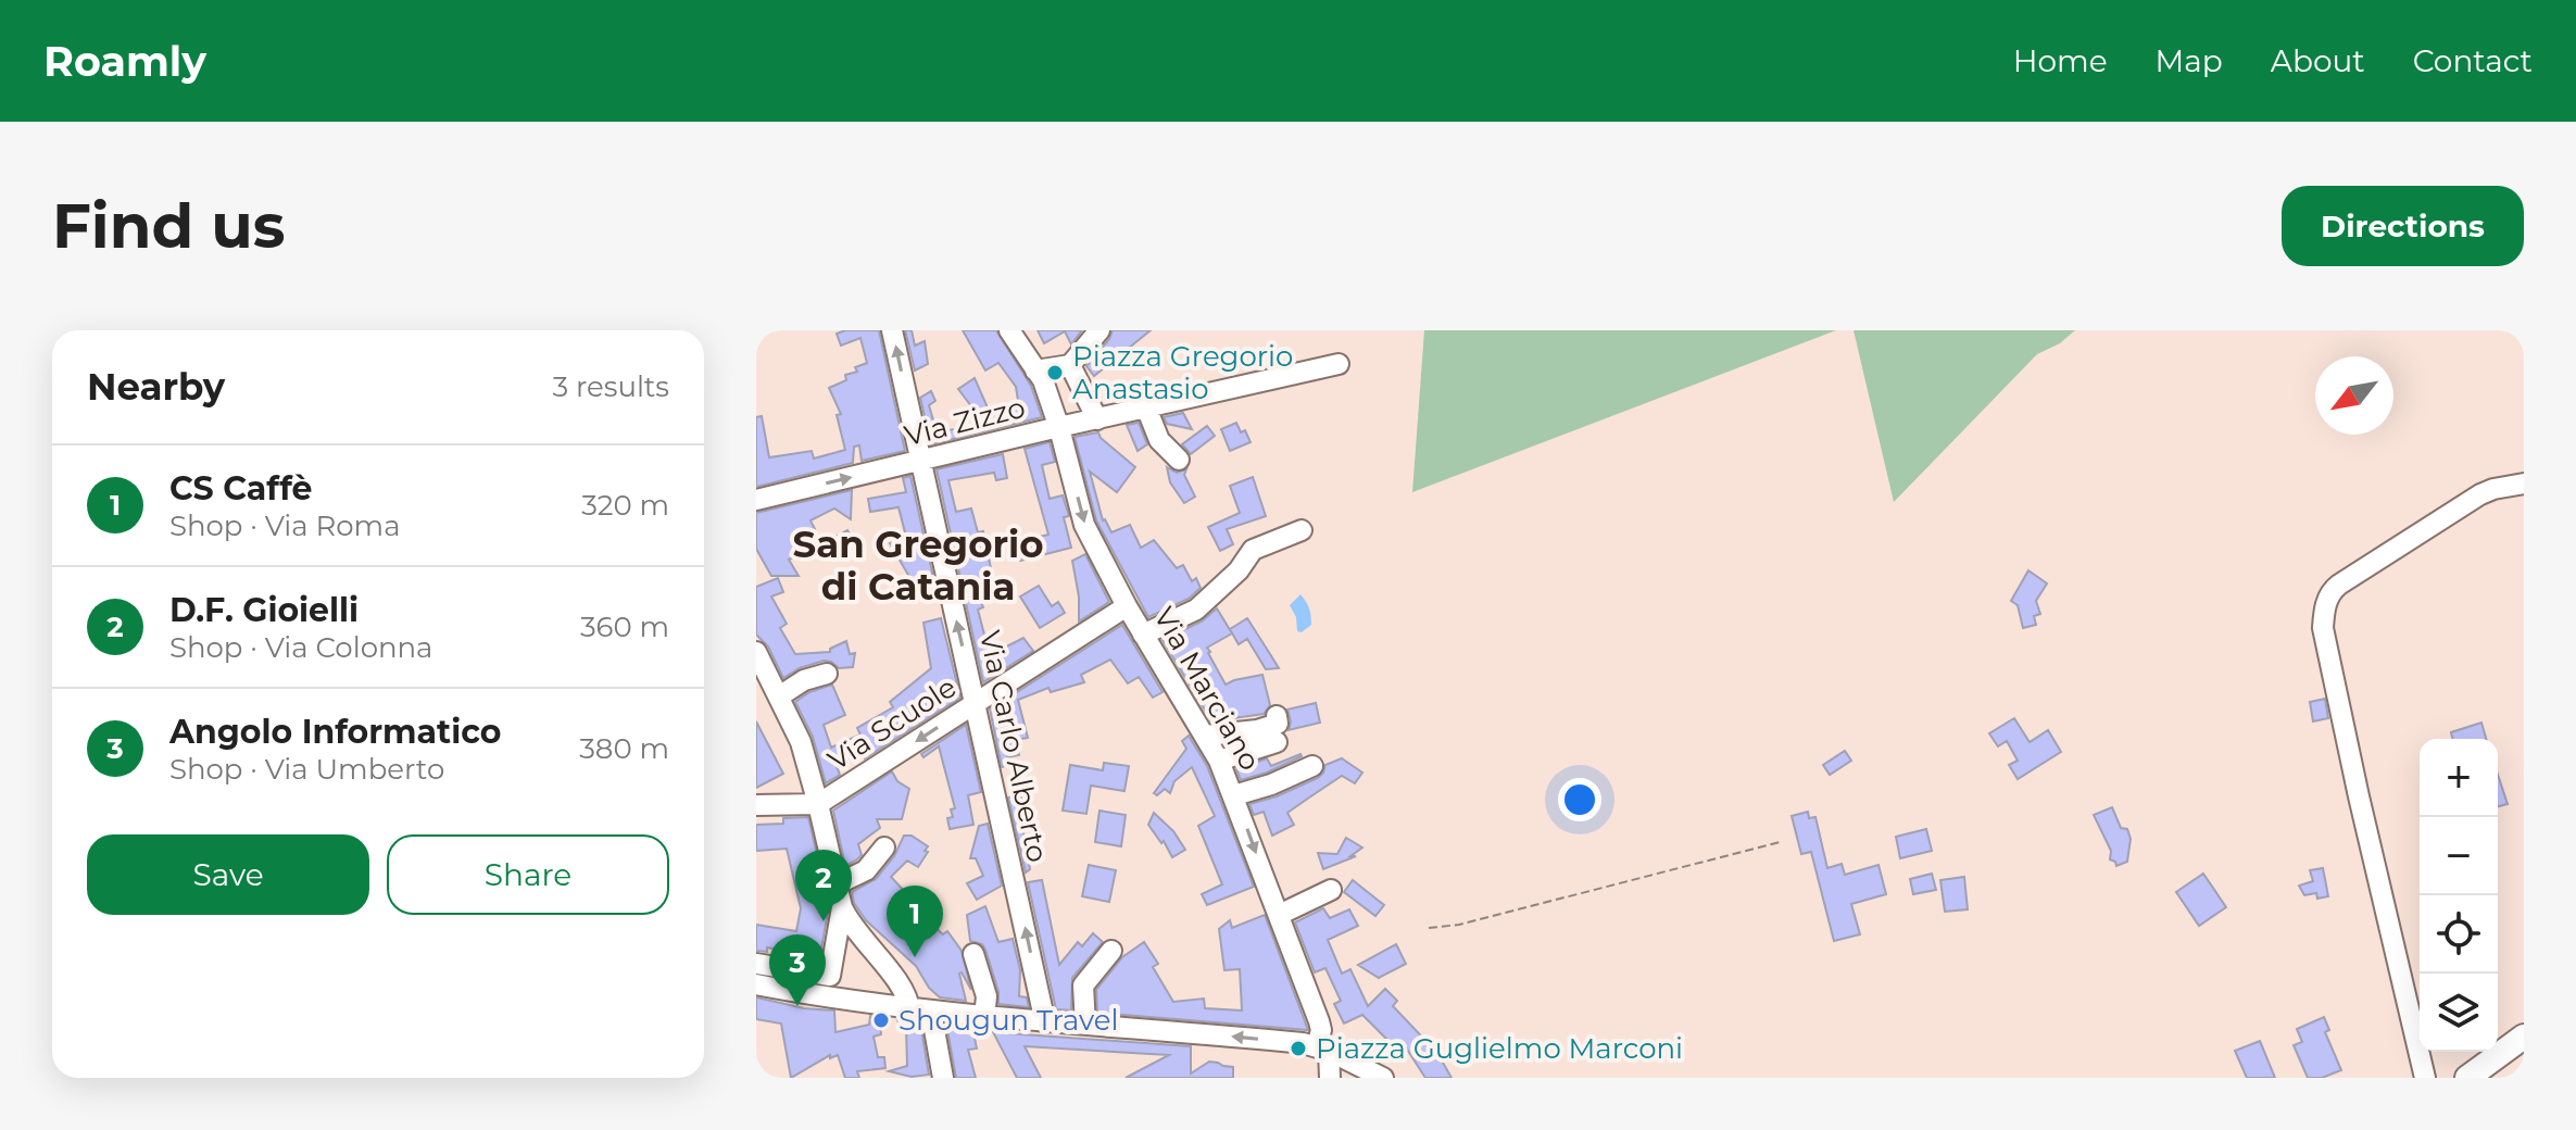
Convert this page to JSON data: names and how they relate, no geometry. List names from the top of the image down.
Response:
{
  "streets": {
    "street": [
      "Via Zizzo",
      "Via Marciano",
      "Via Scuole",
      "Via Carlo Alberto"
    ]
  },
  "crossings": [
    ["Via Zizzo", "Via Marciano"],
    ["Via Zizzo", "Via Carlo Alberto"],
    ["Via Marciano", "Via Scuole"],
    ["Via Scuole", "Via Carlo Alberto"]
  ],
  "one_way": ["Via Marciano"],
  "districts": ["San Gregorio di Catania"],
  "places": ["Piazza Gregorio Anastasio", "Shougun Travel", "Piazza Guglielmo Marconi"],
  "north": "bottom left",
  "page": {
    "header": "Roamly",
    "nav": [
      "Home",
      "Map",
      "About",
      "Contact"
    ],
    "buttons": [
      "Directions",
      ["Save", "Share"]
    ],
    "title": "Find us",
    "heading": ["Nearby", "3 results"],
    "list": [
      {
        "mark": "1",
        "name": "CS Caffè",
        "note": "Shop · Via Roma",
        "value": "320 m"
      },
      {
        "mark": "2",
        "name": "D.F. Gioielli",
        "note": "Shop · Via Colonna",
        "value": "360 m"
      },
      {
        "mark": "3",
        "name": "Angolo Informatico",
        "note": "Shop · Via Umberto",
        "value": "380 m"
      }
    ],
    "map_buttons": ["+", "−"],
    "pins": ["2", "1", "3"]
  }
}
